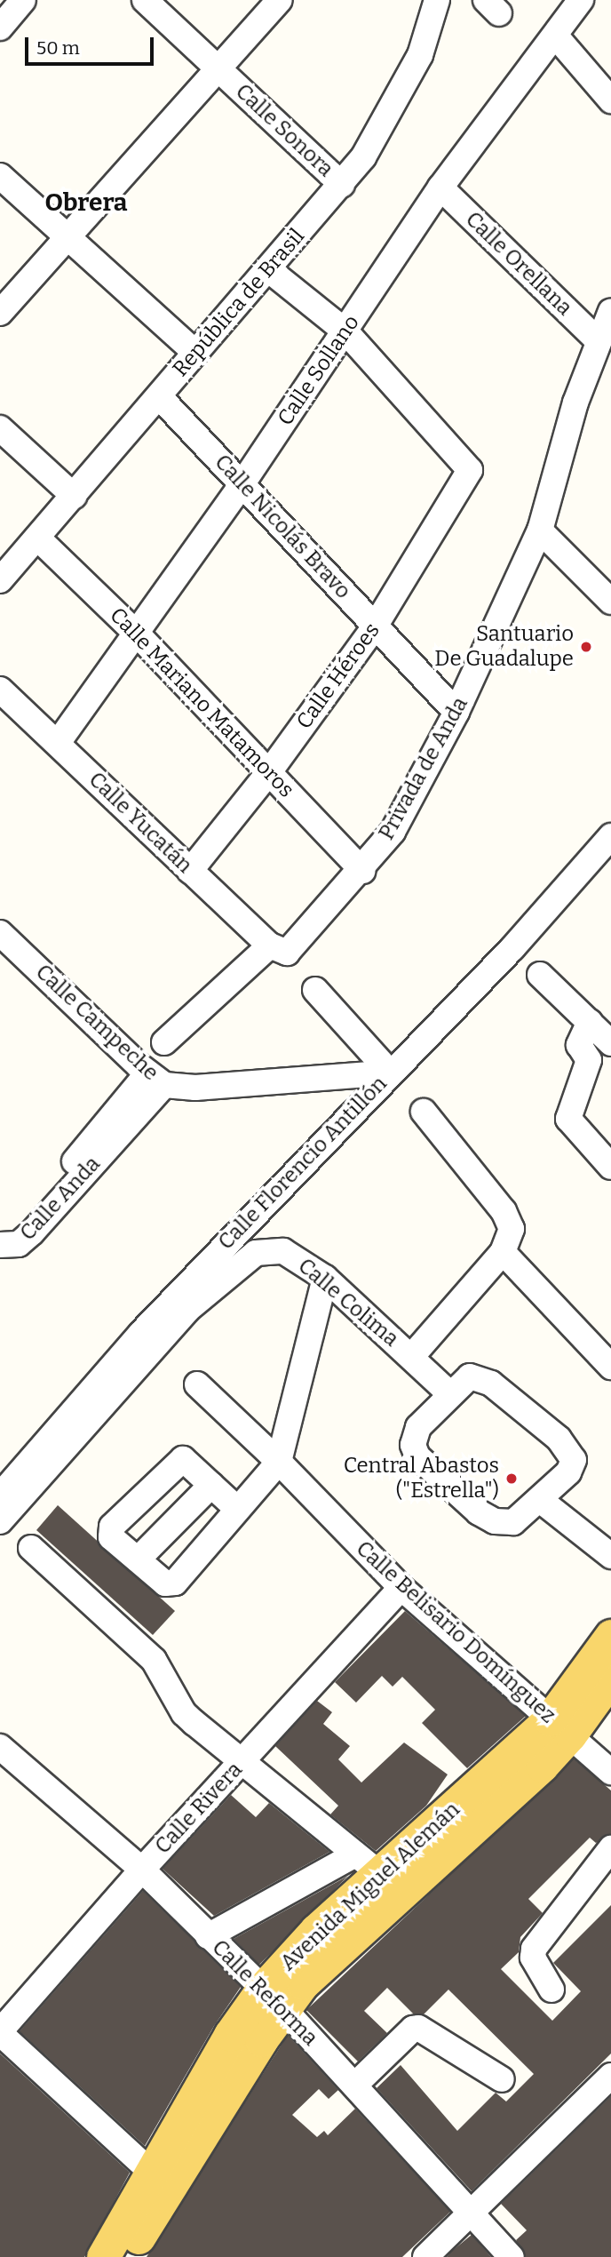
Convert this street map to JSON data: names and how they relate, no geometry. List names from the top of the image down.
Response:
{
  "streets": {
    "main road": ["Avenida Miguel Alemán"],
    "street": [
      "Calle Sonora",
      "Calle Orellana",
      "República de Brasil",
      "Calle Sollano",
      "Calle Nicolás Bravo",
      "Calle Héroes",
      "Calle Mariano Matamoros",
      "Privada de Anda",
      "Calle Yucatán",
      "Calle Campeche",
      "Calle Florencio Antillón",
      "Calle Anda",
      "Calle Colima",
      "Calle Belisario Domínguez",
      "Calle Rivera",
      "Calle Reforma"
    ]
  },
  "crossings": [
    ["Calle Sonora", "República de Brasil"],
    ["Calle Orellana", "Calle Sollano"],
    ["Calle Orellana", "Privada de Anda"],
    ["República de Brasil", "Calle Nicolás Bravo"],
    ["República de Brasil", "Calle Mariano Matamoros"],
    ["Calle Sollano", "Calle Nicolás Bravo"],
    ["Calle Sollano", "Calle Héroes"],
    ["Calle Sollano", "Calle Mariano Matamoros"],
    ["Calle Sollano", "Calle Yucatán"],
    ["Calle Nicolás Bravo", "Calle Héroes"],
    ["Calle Nicolás Bravo", "Privada de Anda"],
    ["Calle Héroes", "Calle Mariano Matamoros"],
    ["Calle Héroes", "Calle Yucatán"],
    ["Calle Mariano Matamoros", "Privada de Anda"],
    ["Privada de Anda", "Calle Yucatán"],
    ["Calle Campeche", "Calle Florencio Antillón"],
    ["Calle Campeche", "Calle Anda"],
    ["Calle Belisario Domínguez", "Calle Rivera"],
    ["Calle Belisario Domínguez", "Avenida Miguel Alemán"],
    ["Calle Rivera", "Calle Reforma"],
    ["Avenida Miguel Alemán", "Calle Reforma"]
  ],
  "districts": ["Obrera"],
  "places": ["Santuario De Guadalupe", "Central Abastos (\"Estrella\")"],
  "scale_bar": "50 m"
}
